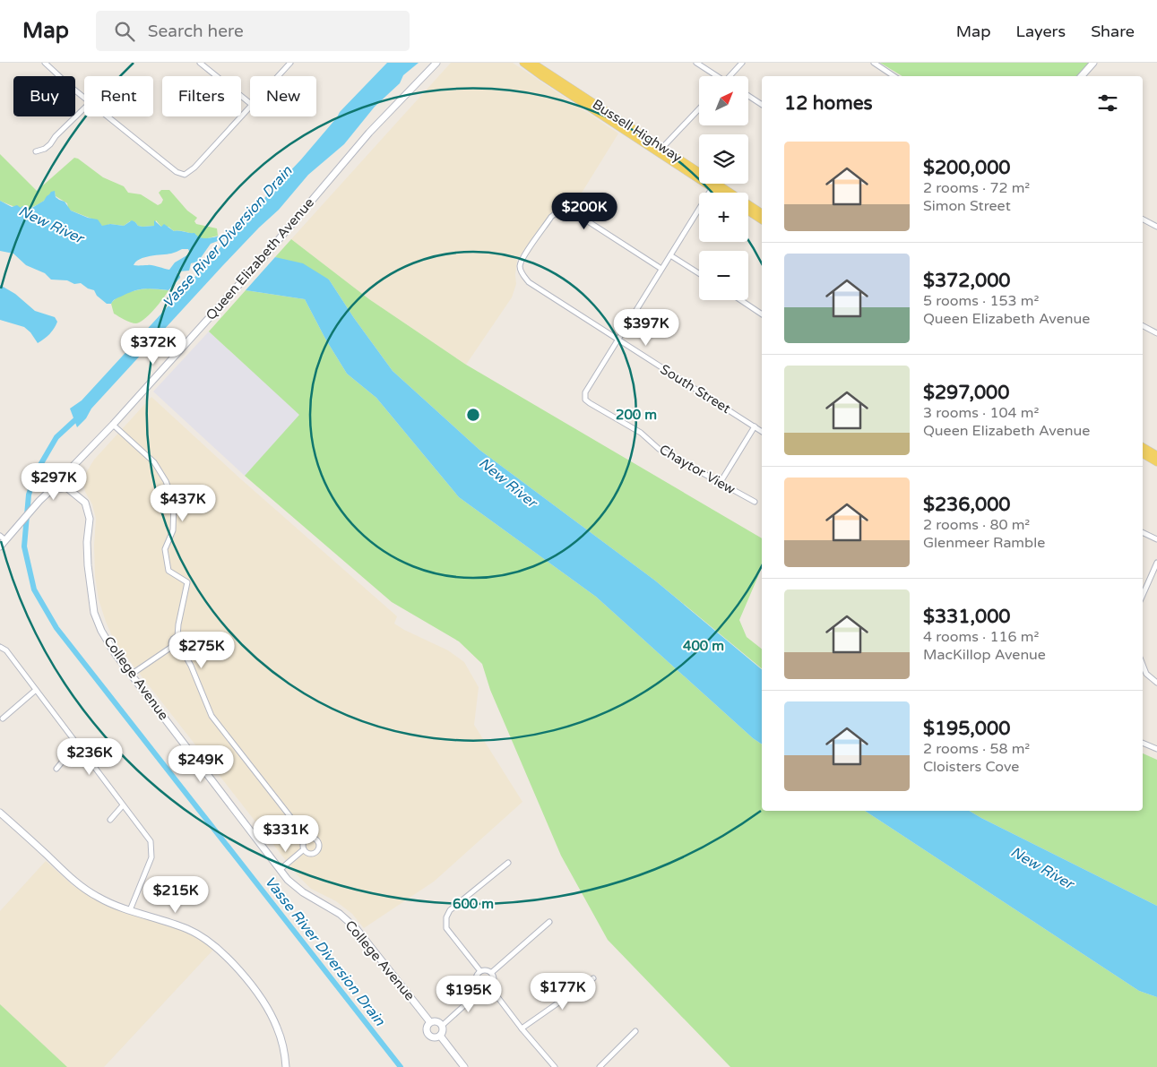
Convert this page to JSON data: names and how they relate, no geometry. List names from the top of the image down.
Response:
{
  "streets": {
    "main road": ["Bussell Highway"],
    "street": [
      "Queen Elizabeth Avenue",
      "South Street",
      "Chaytor View",
      "College Avenue"
    ]
  },
  "crossings": [
    ["Queen Elizabeth Avenue", "College Avenue"],
    ["South Street", "Chaytor View"]
  ],
  "water": ["New River", "Vasse River Diversion Drain"],
  "north": "top right",
  "page": {
    "header": "Map",
    "search": "Search here",
    "nav": ["Map", "Layers", "Share"],
    "map_buttons": ["+", "−"],
    "chip": [
      "Buy",
      "Rent",
      "Filters",
      "New"
    ],
    "heading": "12 homes",
    "list": [
      {
        "name": "$200,000",
        "note": "2 rooms · 72 m² · Simon Street"
      },
      {
        "name": "$372,000",
        "note": "5 rooms · 153 m² · Queen Elizabeth Avenue"
      },
      {
        "name": "$297,000",
        "note": "3 rooms · 104 m² · Queen Elizabeth Avenue"
      },
      {
        "name": "$236,000",
        "note": "2 rooms · 80 m² · Glenmeer Ramble"
      },
      {
        "name": "$331,000",
        "note": "4 rooms · 116 m² · MacKillop Avenue"
      },
      {
        "name": "$195,000",
        "note": "2 rooms · 58 m² · Cloisters Cove"
      }
    ],
    "price": [
      "$200K",
      "$397K",
      "$372K",
      "$297K",
      "$437K",
      "$275K",
      "$236K",
      "$249K",
      "$331K",
      "$215K",
      "$177K",
      "$195K"
    ]
  },
  "rings": ["200 m", "400 m", "600 m"]
}
